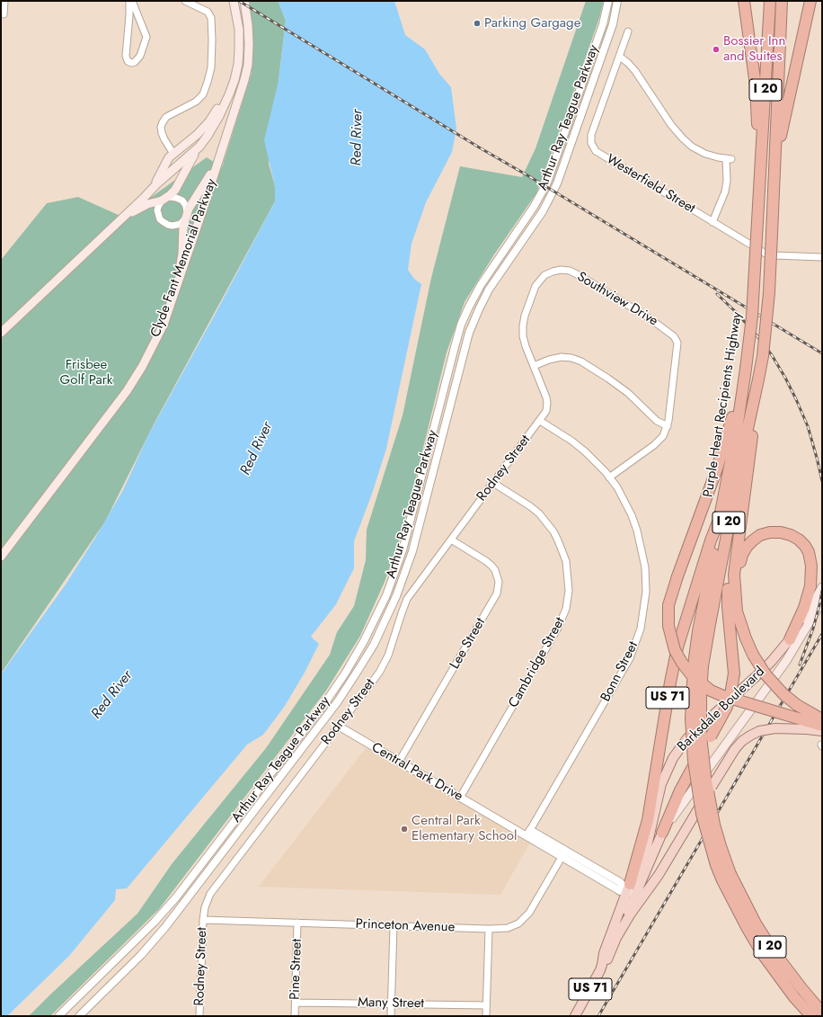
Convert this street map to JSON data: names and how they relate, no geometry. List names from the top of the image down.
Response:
{
  "streets": {
    "highway": ["I 20", "Purple Heart Recipients Highway", "US 71"],
    "main road": ["Clyde Fant Memorial Parkway", "Barksdale Boulevard"],
    "street": [
      "Arthur Ray Teague Parkway",
      "Westerfield Street",
      "Southview Drive",
      "Rodney Street",
      "Lee Street",
      "Cambridge Street",
      "Bonn Street",
      "Central Park Drive",
      "Princeton Avenue",
      "Pine Street",
      "Many Street"
    ]
  },
  "crossings": [
    ["Southview Drive", "Rodney Street"],
    ["Southview Drive", "Bonn Street"],
    ["Purple Heart Recipients Highway", "US 71"],
    ["Rodney Street", "Lee Street"],
    ["Rodney Street", "Cambridge Street"],
    ["Rodney Street", "Bonn Street"],
    ["Rodney Street", "Central Park Drive"],
    ["Rodney Street", "Princeton Avenue"],
    ["Lee Street", "Central Park Drive"],
    ["Cambridge Street", "Central Park Drive"],
    ["Bonn Street", "Central Park Drive"],
    ["US 71", "Barksdale Boulevard"],
    ["US 71", "Central Park Drive"],
    ["Barksdale Boulevard", "Central Park Drive"],
    ["Central Park Drive", "Princeton Avenue"],
    ["Princeton Avenue", "Pine Street"],
    ["Pine Street", "Many Street"]
  ],
  "water": ["Red River"],
  "parks": ["Frisbee Golf Park"],
  "places": ["Parking Gargage", "Bossier Inn and Suites", "Central Park Elementary School"]
}
